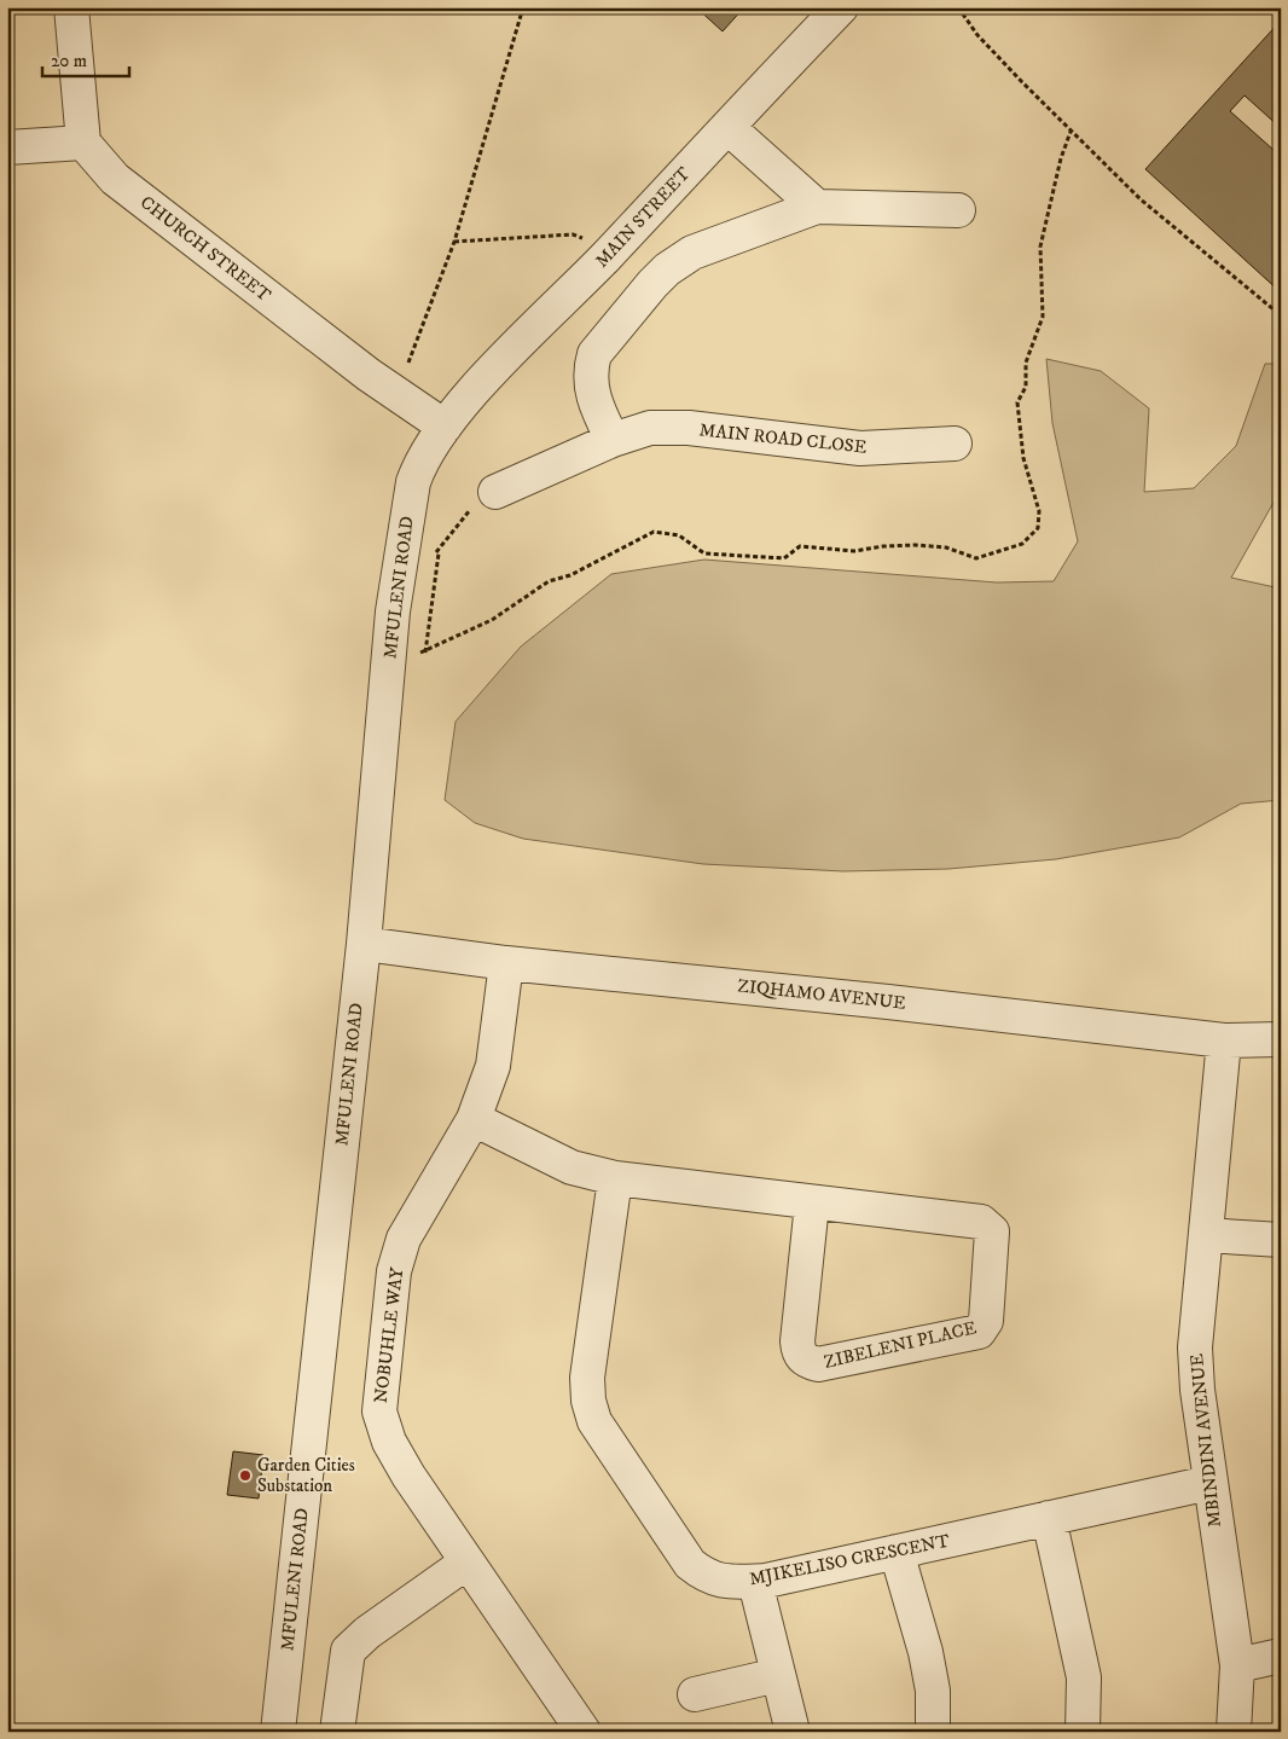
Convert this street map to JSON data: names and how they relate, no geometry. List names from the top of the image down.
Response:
{
  "streets": {
    "street": [
      "MAIN STREET",
      "CHURCH STREET",
      "MAIN ROAD CLOSE",
      "MFULENI ROAD",
      "ZIQHAMO AVENUE",
      "NOBUHLE WAY",
      "ZIBELENI PLACE",
      "MBINDINI AVENUE",
      "MJIKELISO CRESCENT"
    ]
  },
  "crossings": [
    ["MAIN STREET", "CHURCH STREET"],
    ["MAIN STREET", "MFULENI ROAD"],
    ["CHURCH STREET", "MFULENI ROAD"],
    ["MFULENI ROAD", "ZIQHAMO AVENUE"],
    ["ZIQHAMO AVENUE", "NOBUHLE WAY"],
    ["ZIQHAMO AVENUE", "MBINDINI AVENUE"],
    ["NOBUHLE WAY", "ZIBELENI PLACE"],
    ["ZIBELENI PLACE", "MJIKELISO CRESCENT"],
    ["MBINDINI AVENUE", "MJIKELISO CRESCENT"]
  ],
  "places": ["Garden Cities Substation"],
  "scale_bar": "20 m"
}
